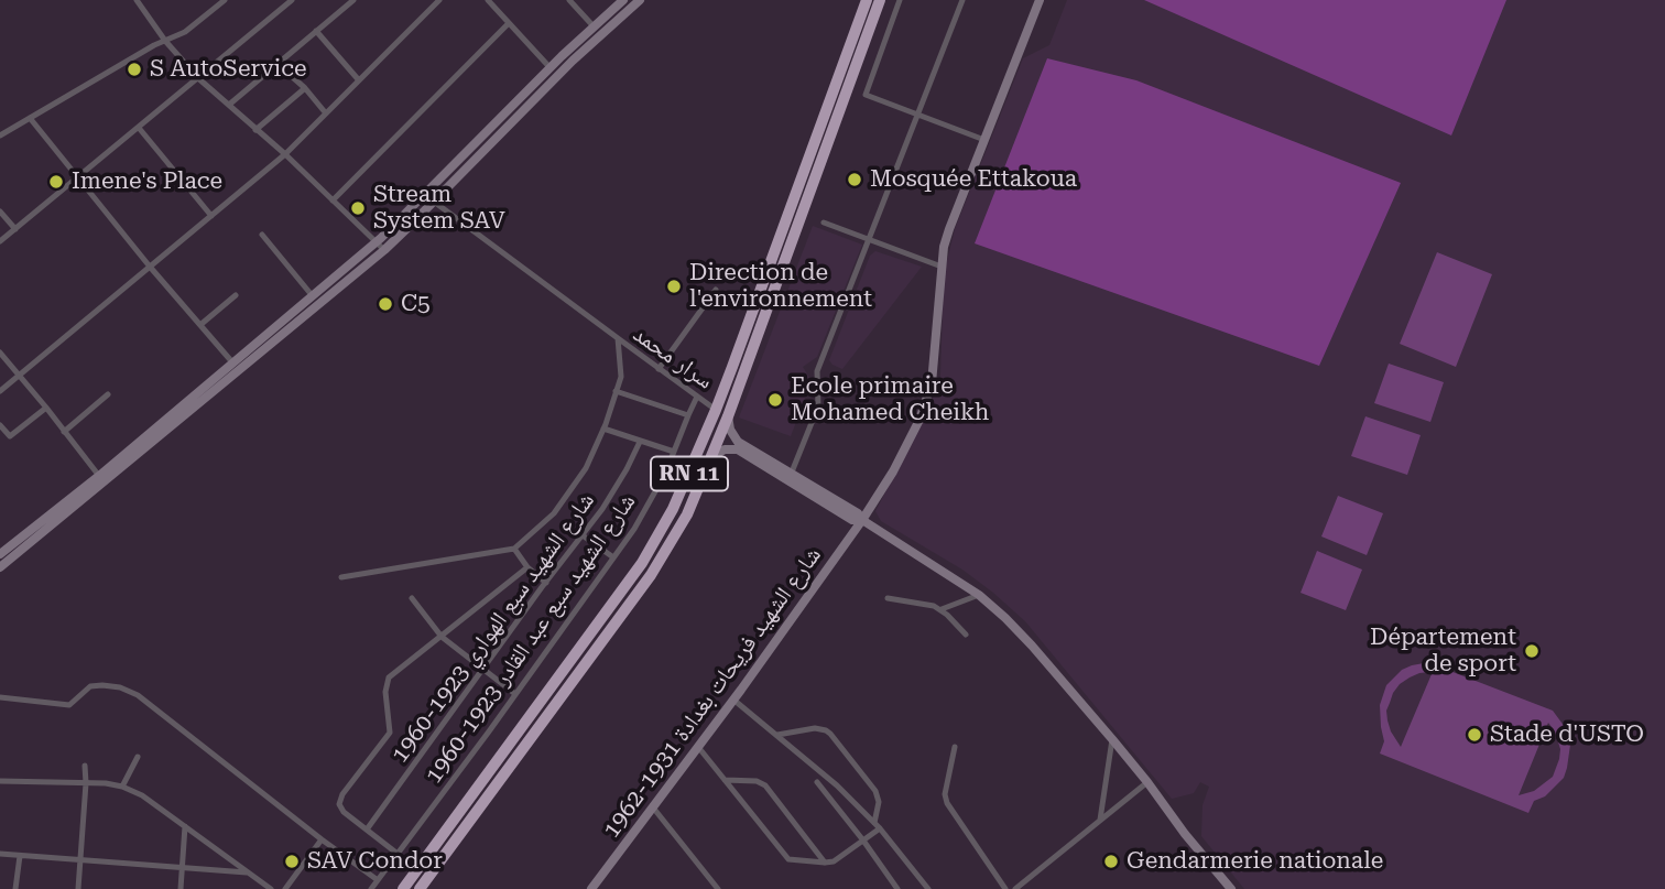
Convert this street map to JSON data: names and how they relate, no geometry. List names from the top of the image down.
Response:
{
  "streets": {
    "highway": ["RN 11"],
    "main road": ["شارع الشهيد فريحات بغدادة 1931-1962"],
    "street": ["سرار محمد", "شارع الشهيد سبع الهواري 1923-1960", "شارع الشهيد سبع عبد القادر 1923-1960"]
  },
  "crossings": [
    ["سرار محمد", "RN 11"],
    ["سرار محمد", "شارع الشهيد سبع عبد القادر 1923-1960"]
  ],
  "places": [
    "S AutoService",
    "Mosquée Ettakoua",
    "Imene's Place",
    "Stream System SAV",
    "Direction de l'environnement",
    "C5",
    "Ecole primaire Mohamed Cheikh",
    "Département de sport",
    "Stade d'USTO",
    "SAV Condor",
    "Gendarmerie nationale"
  ]
}
